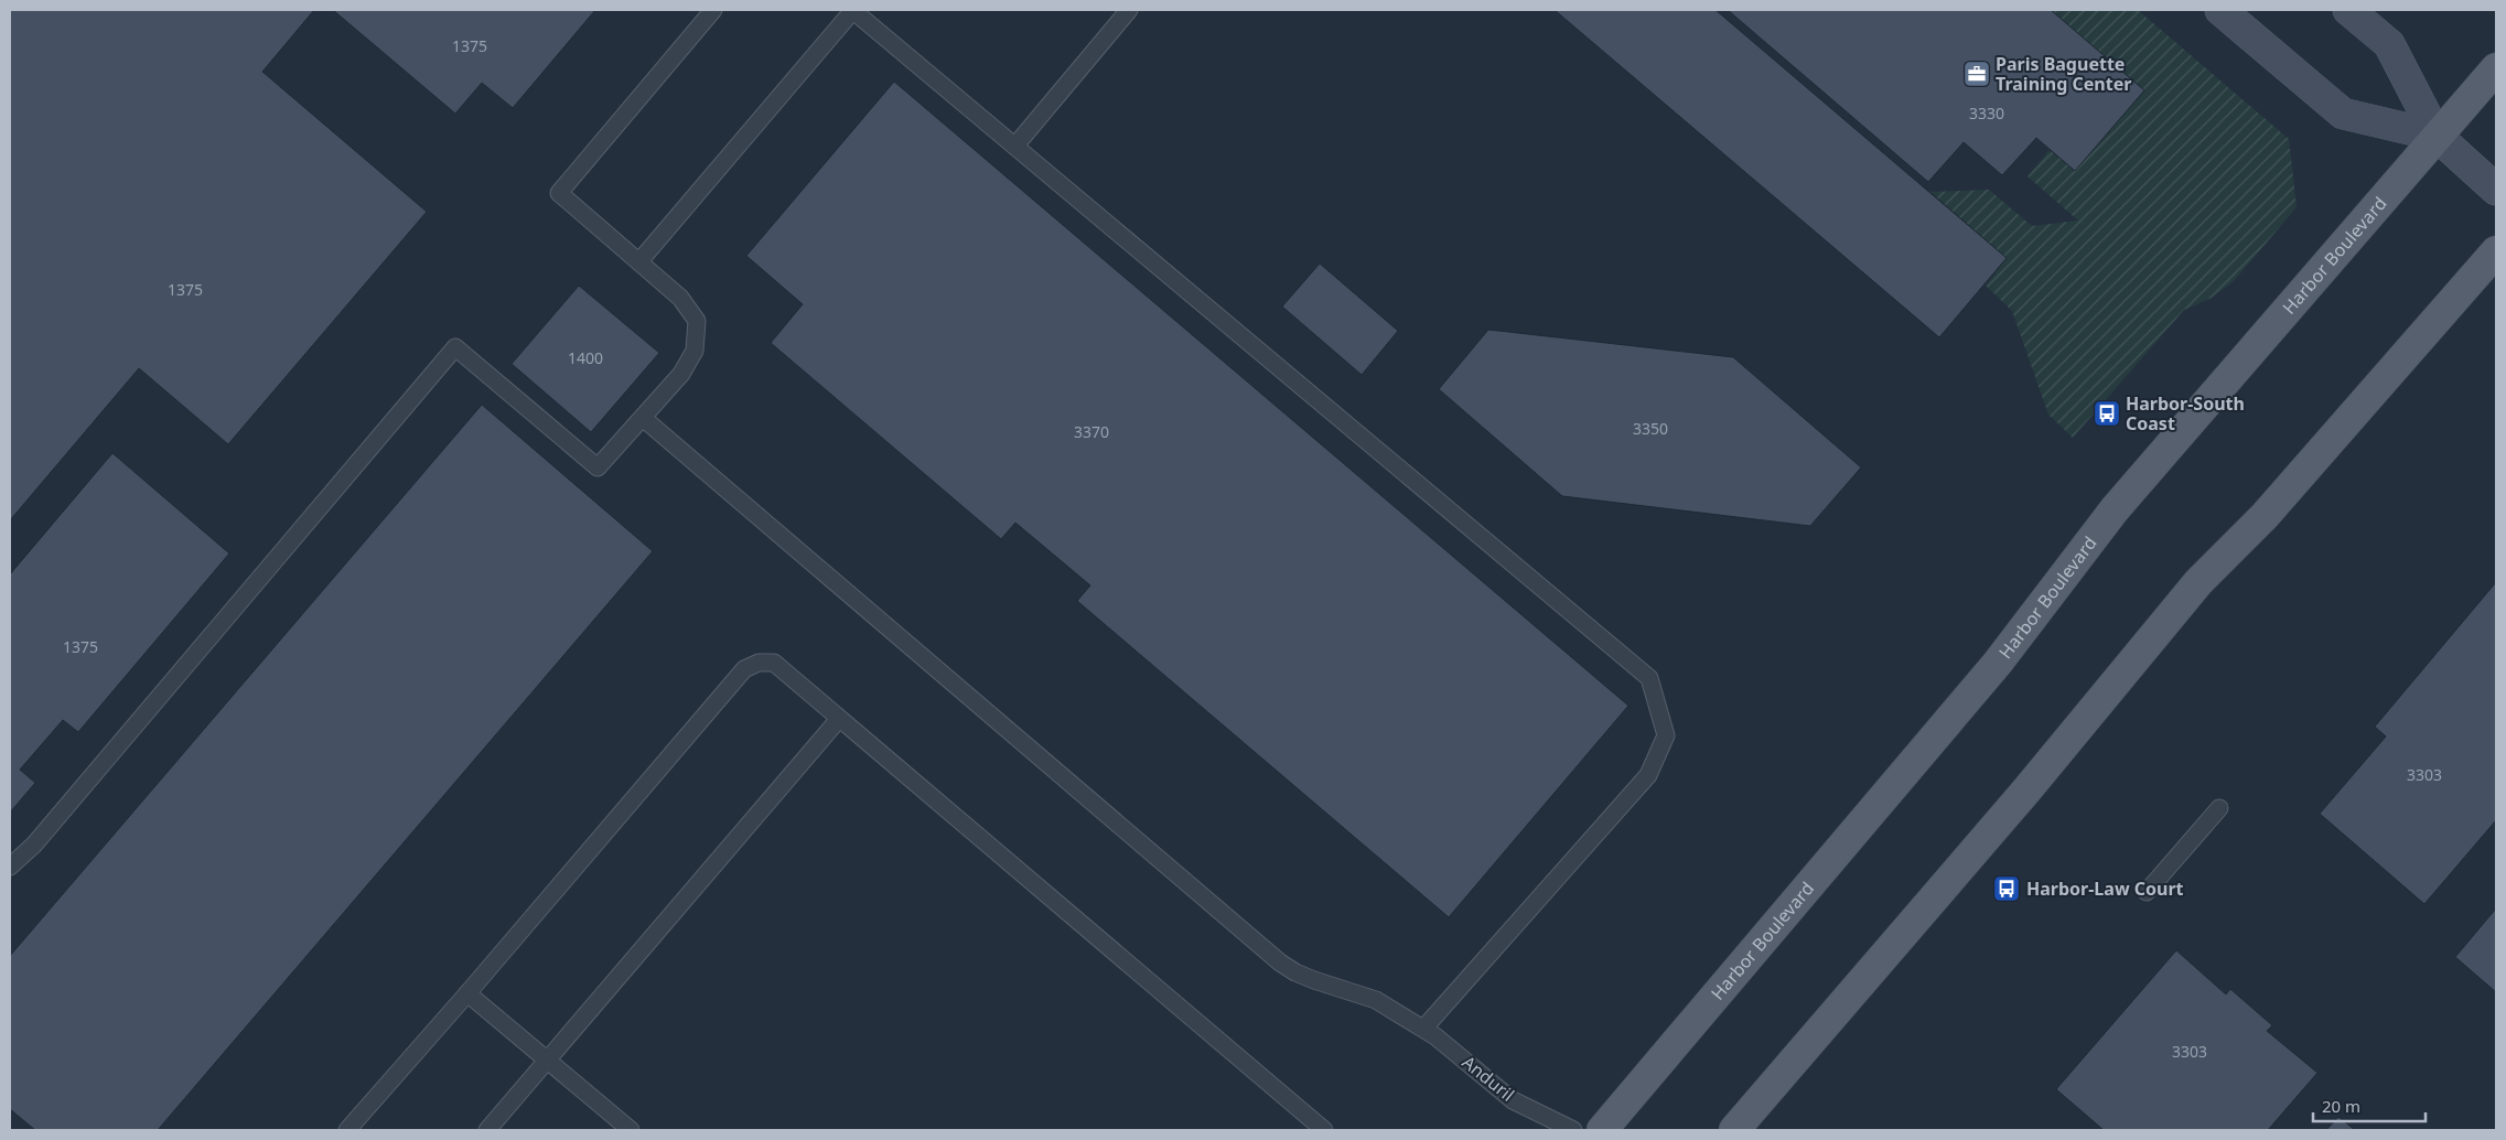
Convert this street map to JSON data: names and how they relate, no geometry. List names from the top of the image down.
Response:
{
  "streets": {
    "main road": ["Harbor Boulevard"],
    "lane": ["Anduril"]
  },
  "places": {
    "office": ["Paris Baguette Training Center"],
    "bus stop": ["Harbor-South Coast", "Harbor-Law Court"]
  },
  "house_numbers": [
    "1375",
    "3330",
    "1375",
    "1400",
    "3350",
    "3370",
    "1375",
    "3303",
    "3303"
  ],
  "scale_bar": "20 m"
}
